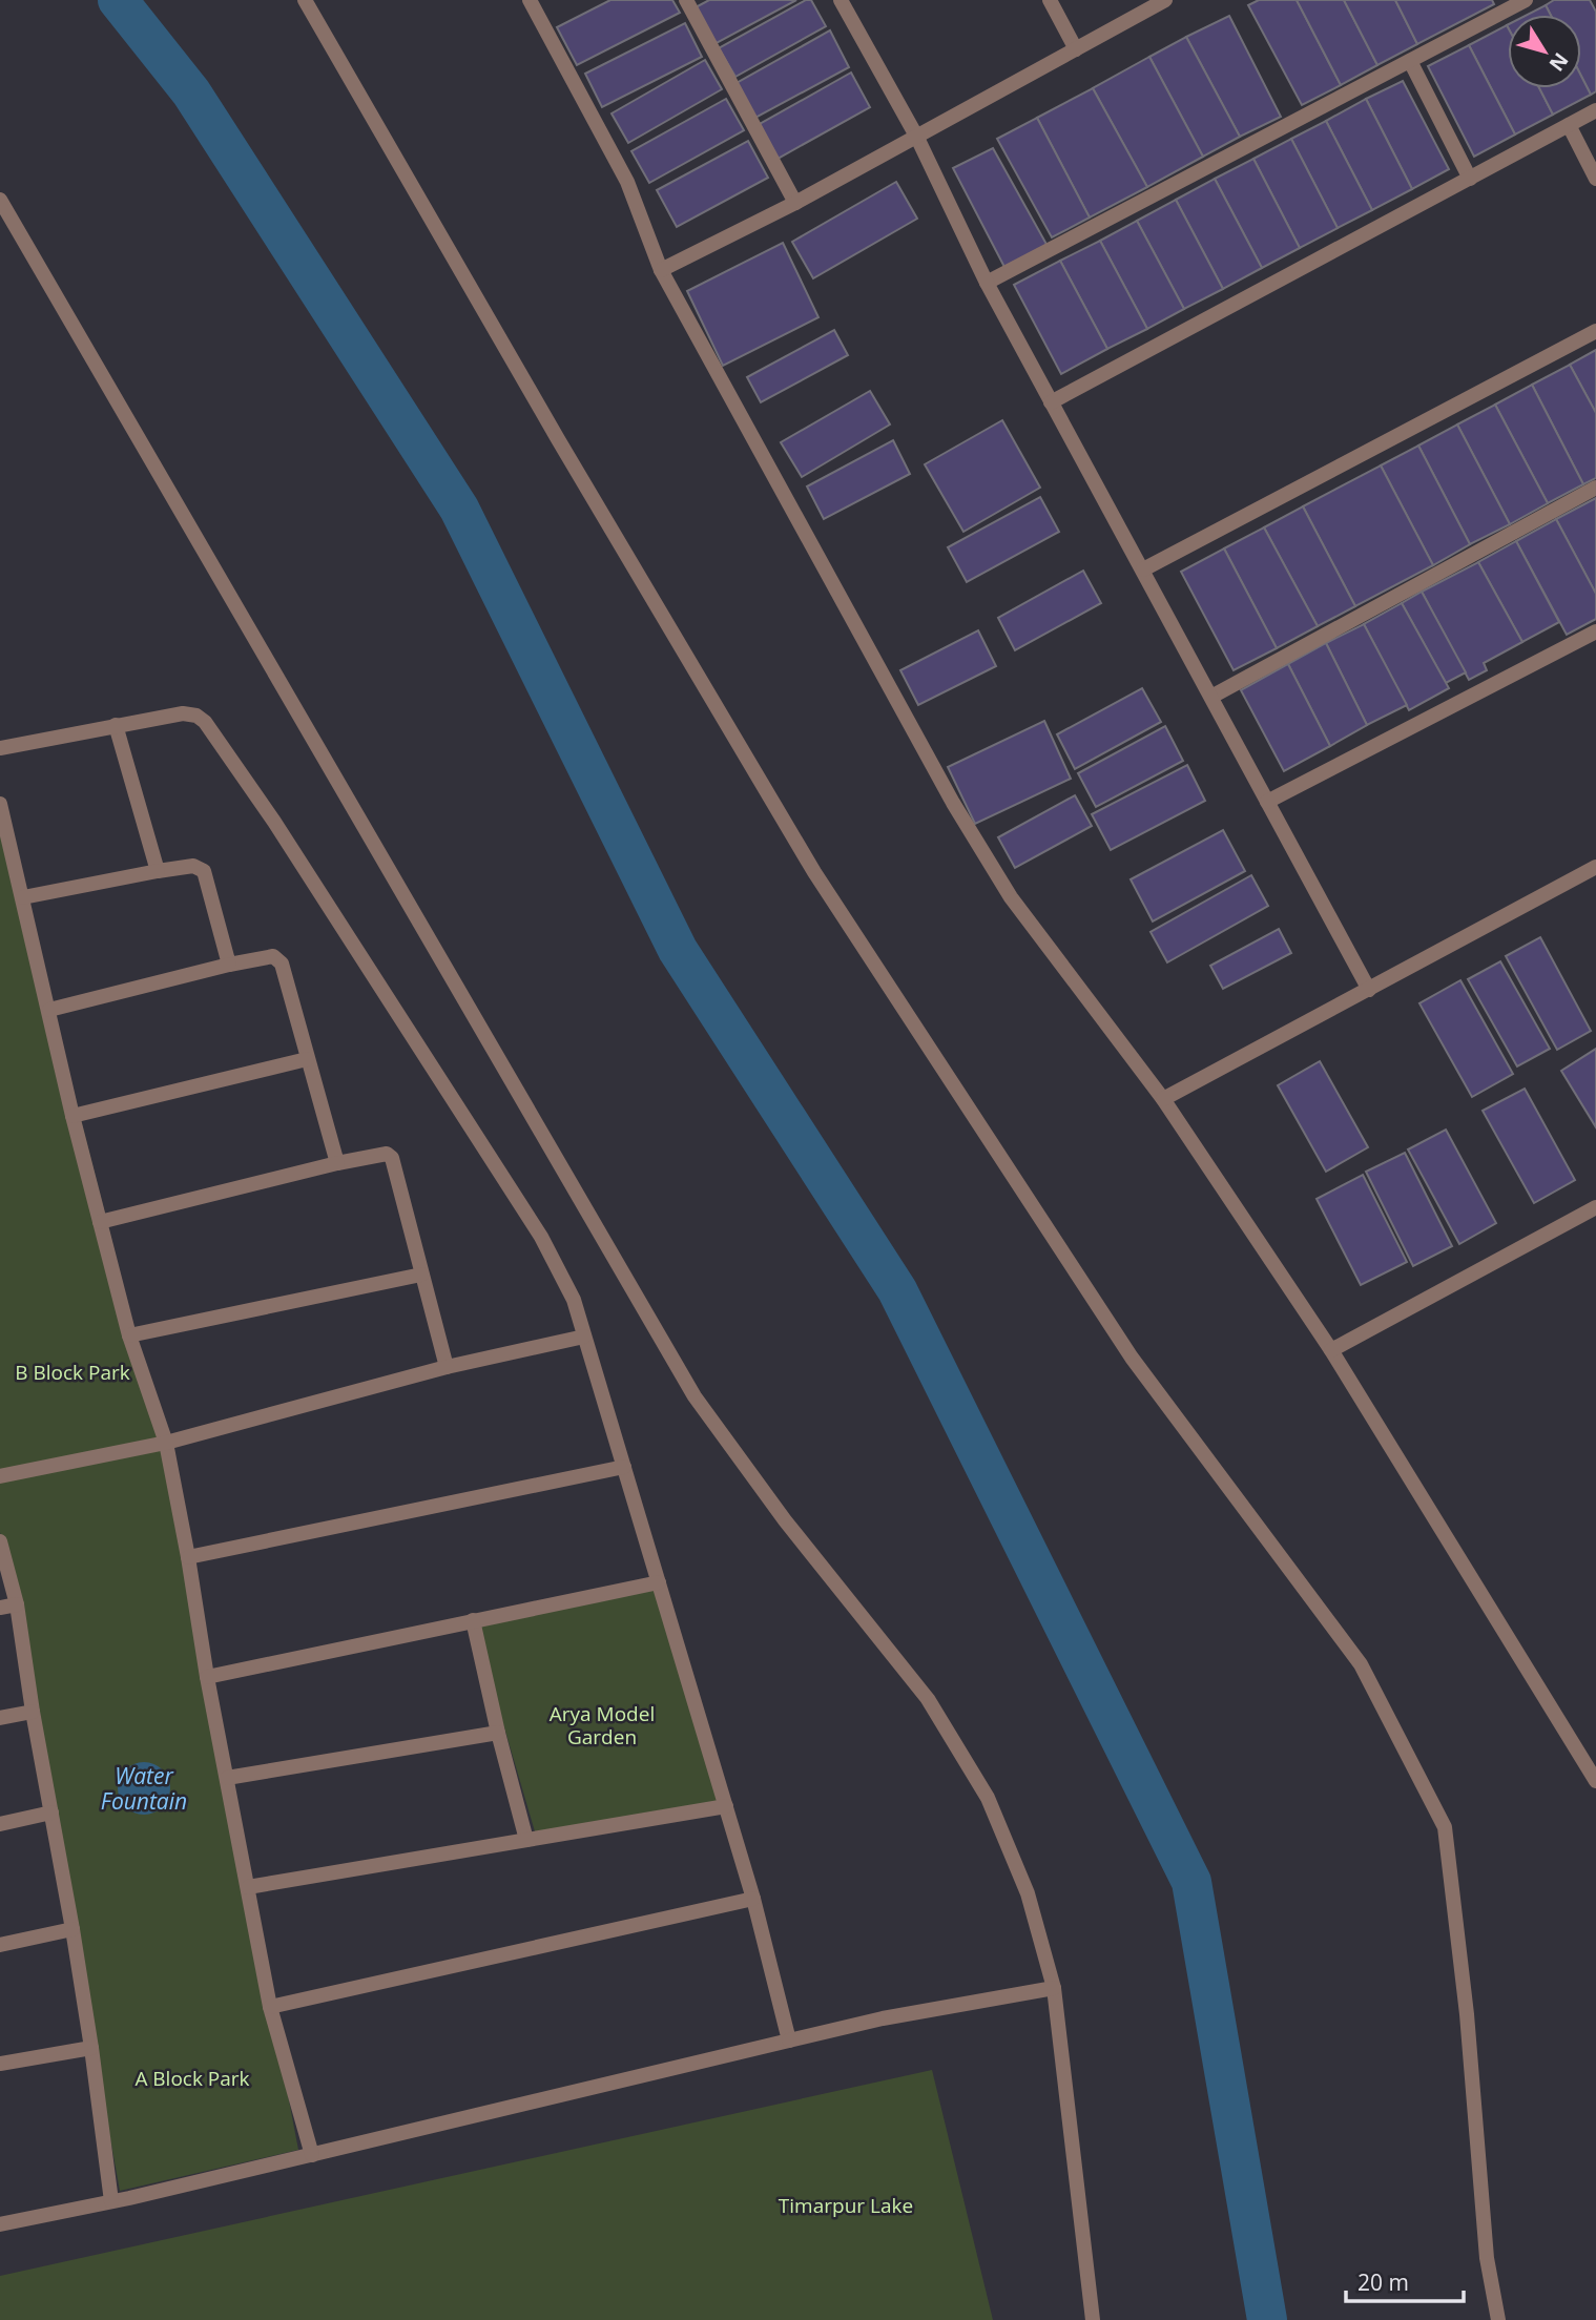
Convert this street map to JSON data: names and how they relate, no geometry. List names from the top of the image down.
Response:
{
  "water": ["Water Fountain"],
  "parks": [
    "B Block Park",
    "Arya Model Garden",
    "A Block Park",
    "Timarpur Lake"
  ],
  "scale_bar": "20 m",
  "north": "bottom right"
}
